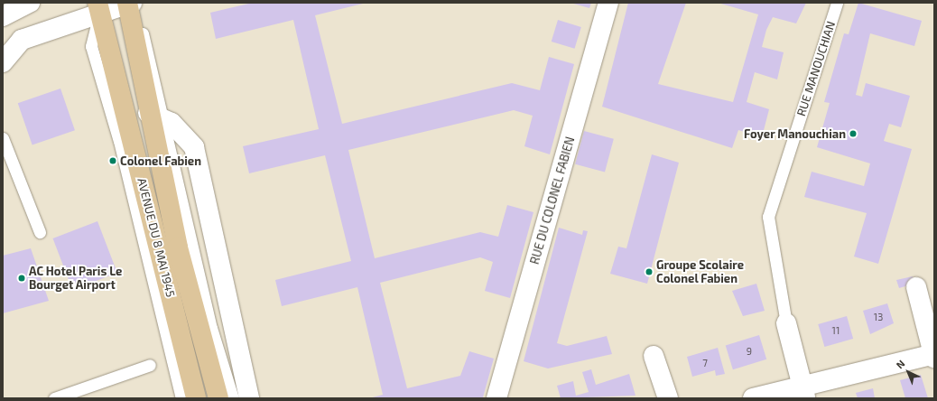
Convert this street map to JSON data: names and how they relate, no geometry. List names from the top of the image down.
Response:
{
  "streets": {
    "main road": ["AVENUE DU 8 MAI 1945"],
    "street": ["RUE DU COLONEL FABIEN"],
    "lane": ["RUE MANOUCHIAN"]
  },
  "places": [
    "Foyer Manouchian",
    "Colonel Fabien",
    "Groupe Scolaire Colonel Fabien",
    "AC Hotel Paris Le Bourget Airport"
  ],
  "house_numbers": [
    "13",
    "11",
    "9",
    "7"
  ],
  "north": "top left"
}
